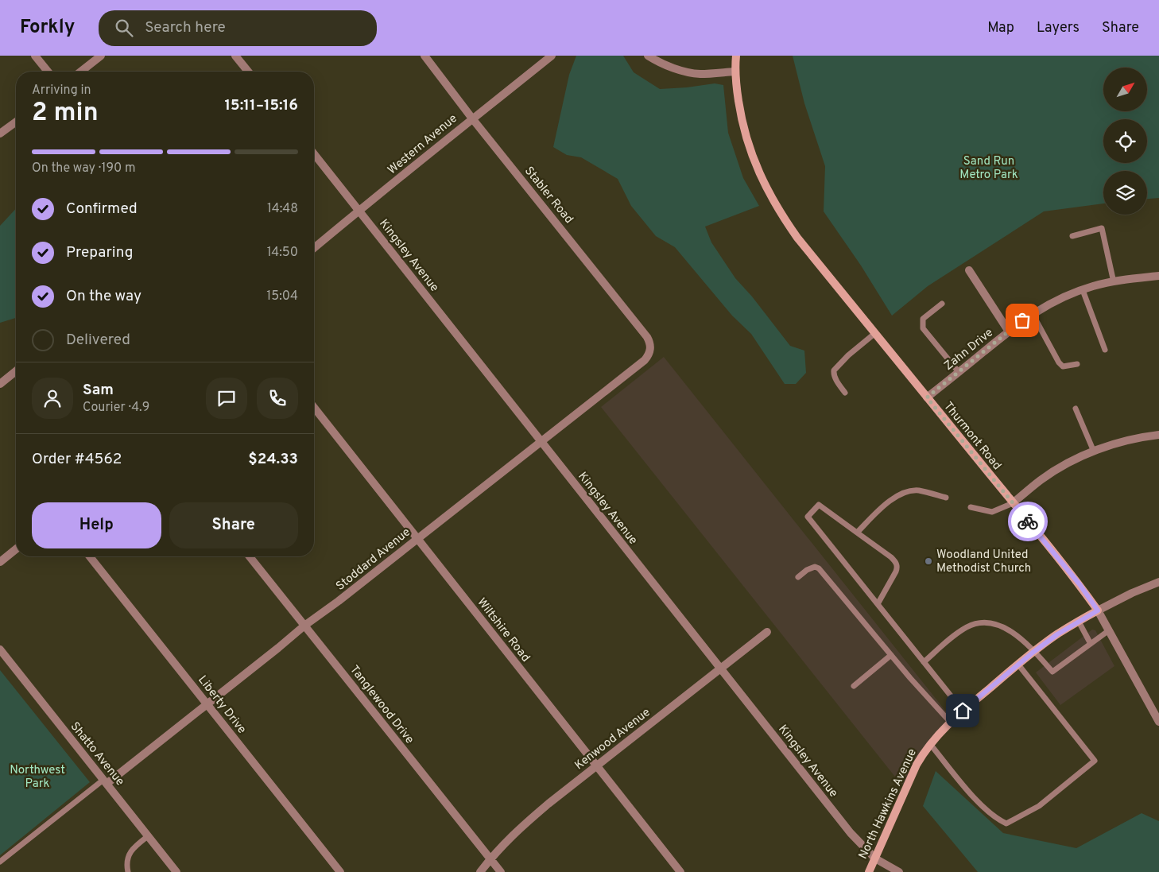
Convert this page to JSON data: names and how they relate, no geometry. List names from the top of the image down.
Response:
{
  "streets": {
    "street": [
      "Western Avenue",
      "Stabler Road",
      "Kingsley Avenue",
      "Zahn Drive",
      "Thurmont Road",
      "Stoddard Avenue",
      "Wiltshire Road",
      "Liberty Drive",
      "Tanglewood Drive",
      "Kenwood Avenue",
      "Shatto Avenue",
      "North Hawkins Avenue"
    ]
  },
  "crossings": [
    ["Western Avenue", "Stabler Road"],
    ["Western Avenue", "Kingsley Avenue"],
    ["Stabler Road", "Stoddard Avenue"],
    ["Kingsley Avenue", "Stoddard Avenue"],
    ["Kingsley Avenue", "Kenwood Avenue"],
    ["Kingsley Avenue", "North Hawkins Avenue"],
    ["Zahn Drive", "Thurmont Road"],
    ["Thurmont Road", "North Hawkins Avenue"],
    ["Stoddard Avenue", "Wiltshire Road"],
    ["Stoddard Avenue", "Liberty Drive"],
    ["Stoddard Avenue", "Tanglewood Drive"],
    ["Stoddard Avenue", "Shatto Avenue"],
    ["Wiltshire Road", "Kenwood Avenue"],
    ["Tanglewood Drive", "Kenwood Avenue"]
  ],
  "parks": ["Sand Run Metro Park", "Northwest Park"],
  "places": ["Woodland United Methodist Church"],
  "north": "top right",
  "page": {
    "header": "Forkly",
    "search": "Search here",
    "nav": ["Map", "Layers", "Share"],
    "heading": ["2 min", "Arriving in", "15:11–15:16"],
    "panel": [
      "Sam",
      "Courier · 4.9",
      "Order #4562",
      "$24.33"
    ],
    "bar": "On the way · 190 m",
    "list": [
      ["Confirmed", "14:48"],
      ["Preparing", "14:50"],
      ["On the way", "15:04"],
      "Delivered"
    ],
    "buttons": ["Help", "Share"]
  }
}
